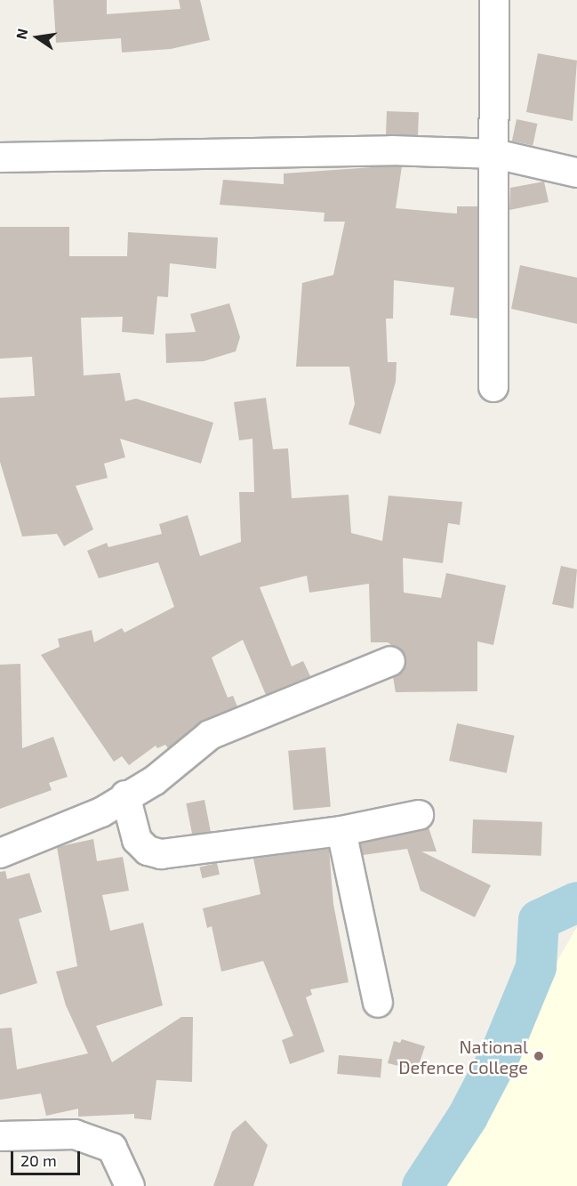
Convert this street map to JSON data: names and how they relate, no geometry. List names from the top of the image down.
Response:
{
  "places": ["National Defence College"],
  "scale_bar": "20 m",
  "north": "left"
}
